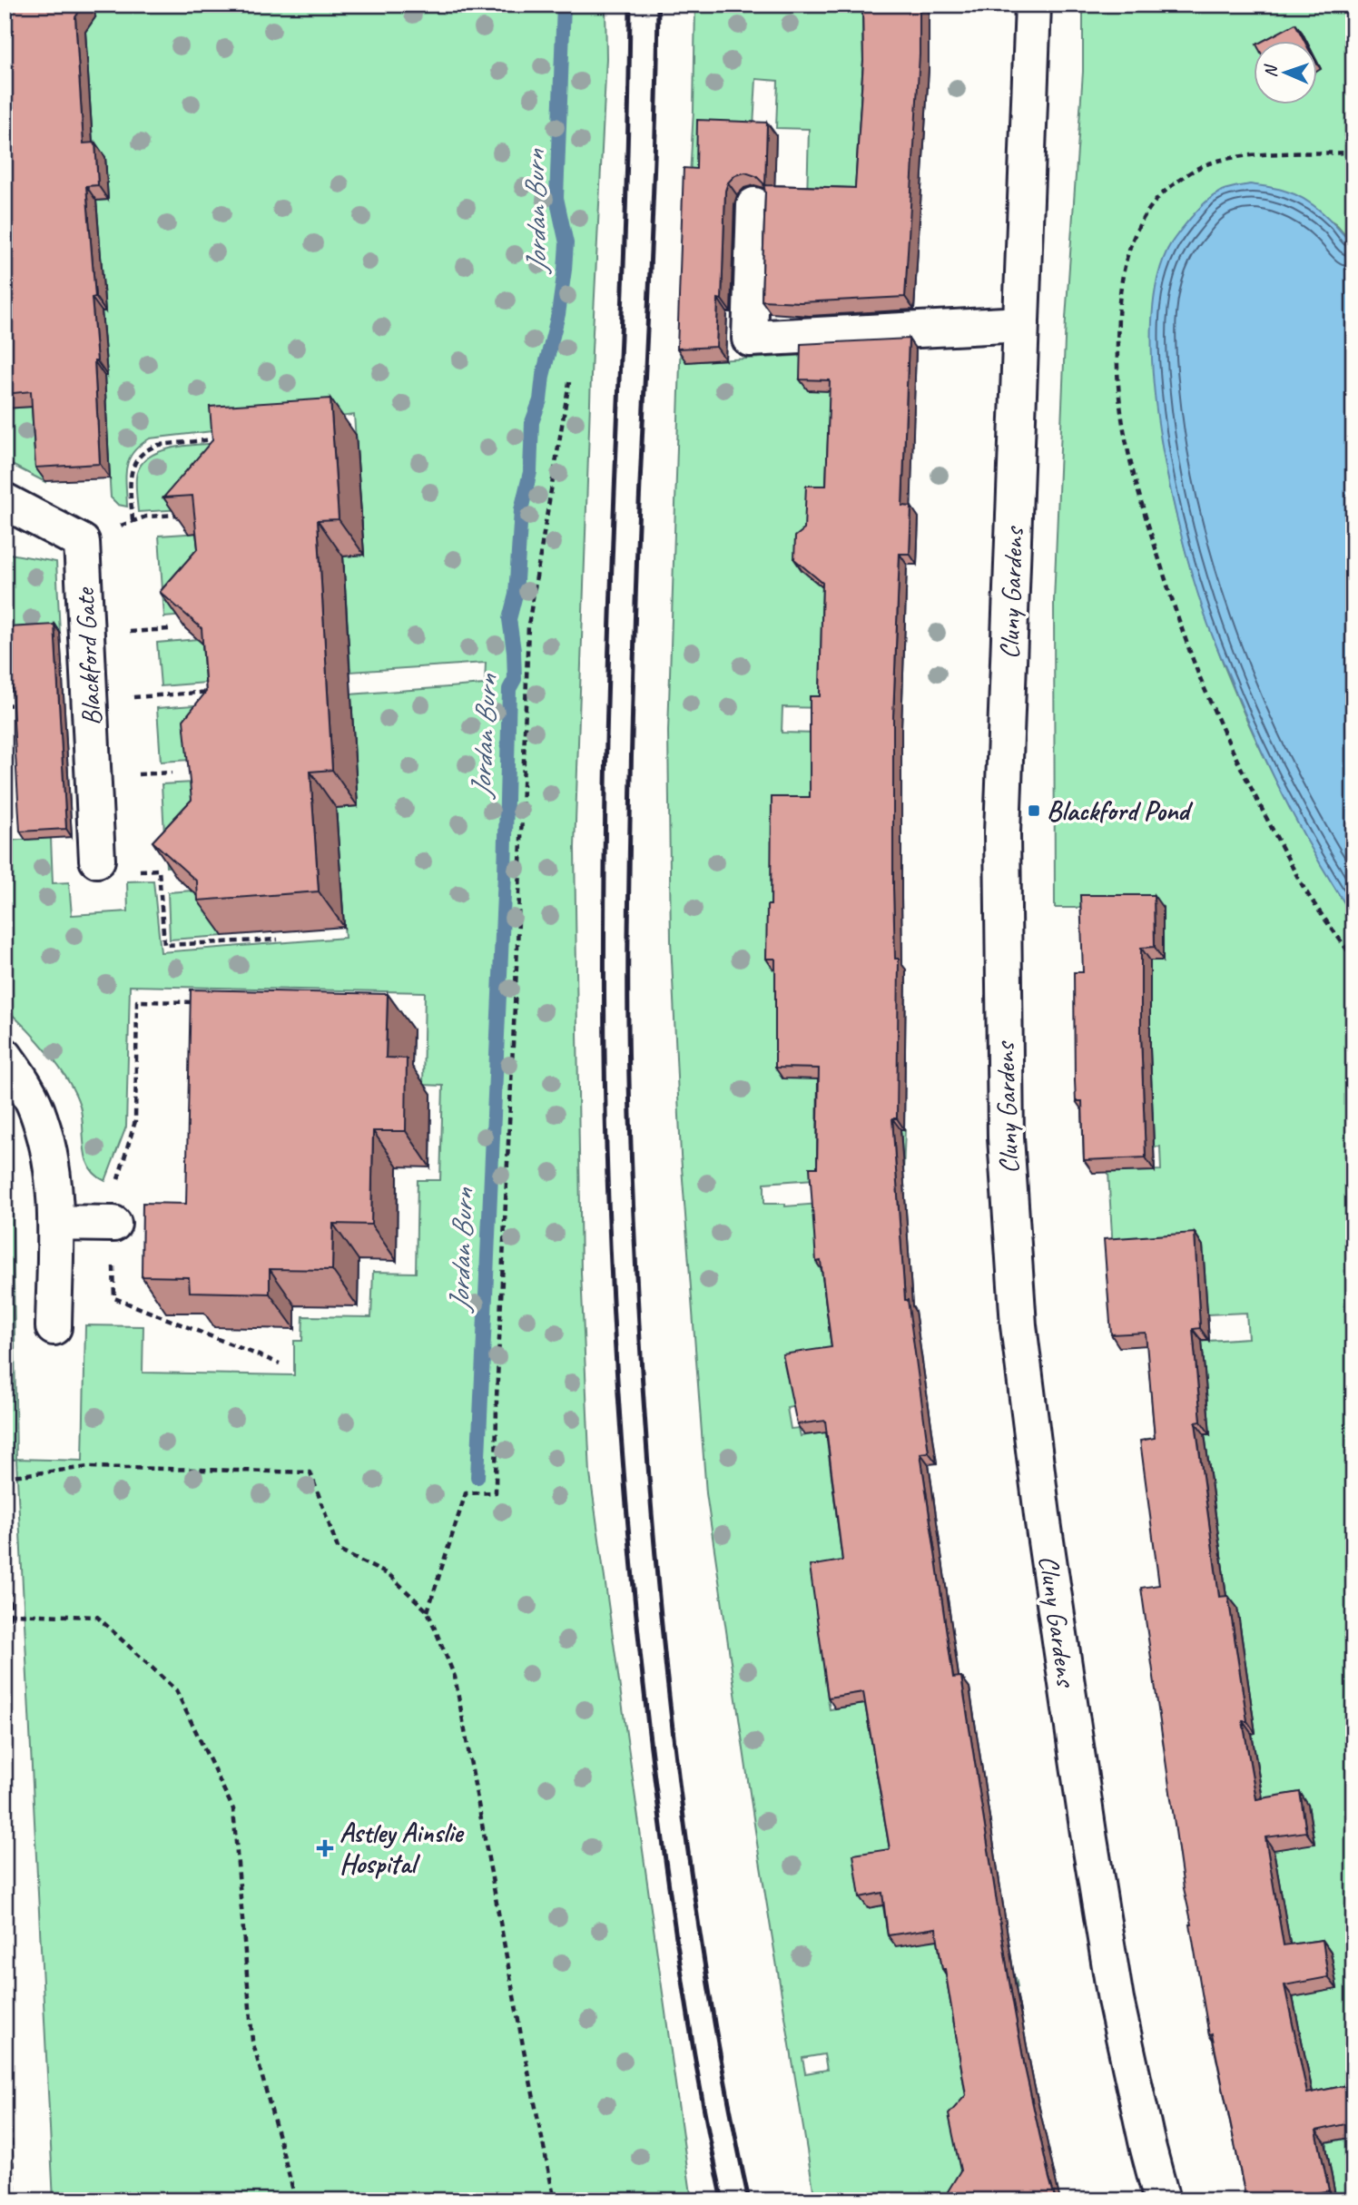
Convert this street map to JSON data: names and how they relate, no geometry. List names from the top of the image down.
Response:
{
  "streets": {
    "street": ["Cluny Gardens", "Blackford Gate"]
  },
  "water": ["Jordan Burn"],
  "places": {
    "transit": ["Blackford Pond"],
    "health": ["Astley Ainslie Hospital"]
  },
  "north": "left"
}
